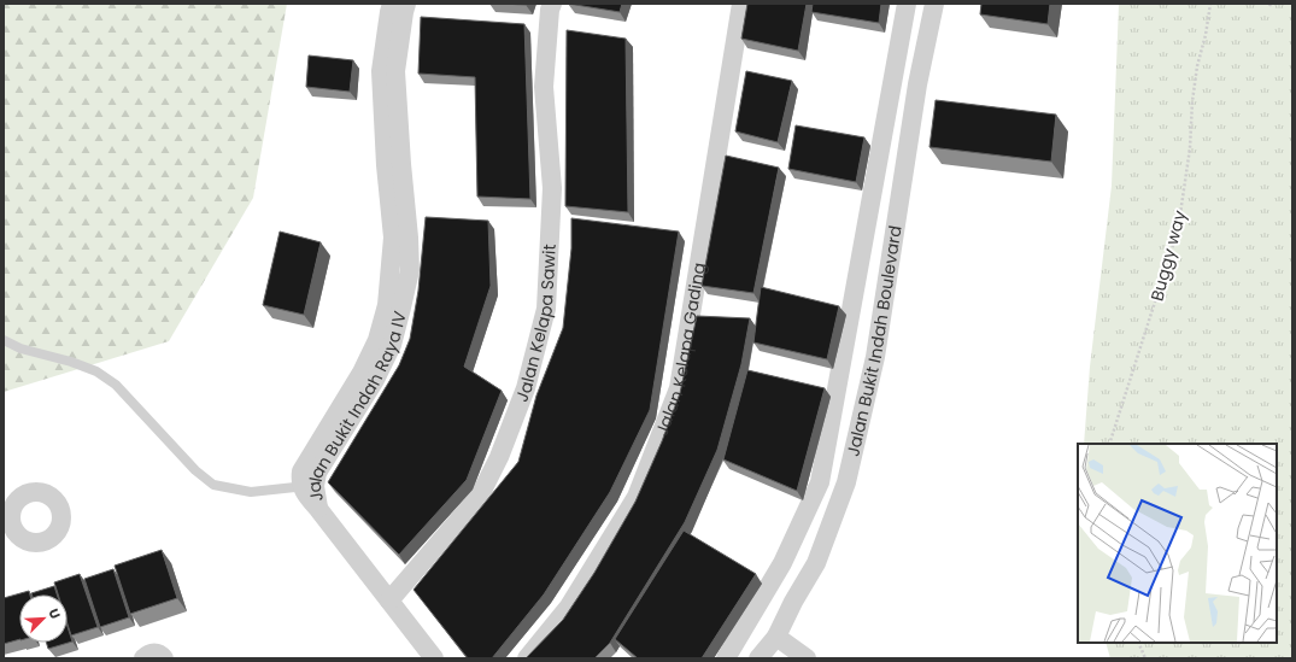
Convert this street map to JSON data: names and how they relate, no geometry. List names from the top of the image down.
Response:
{
  "streets": {
    "street": [
      "Jalan Kelapa Sawit",
      "Jalan Bukit Indah Boulevard",
      "Jalan Kelapa Gading",
      "Jalan Bukit Indah Raya IV"
    ],
    "path": ["Buggy way"]
  },
  "crossings": [
    ["Jalan Kelapa Sawit", "Jalan Bukit Indah Raya IV"]
  ],
  "north": "top right"
}
